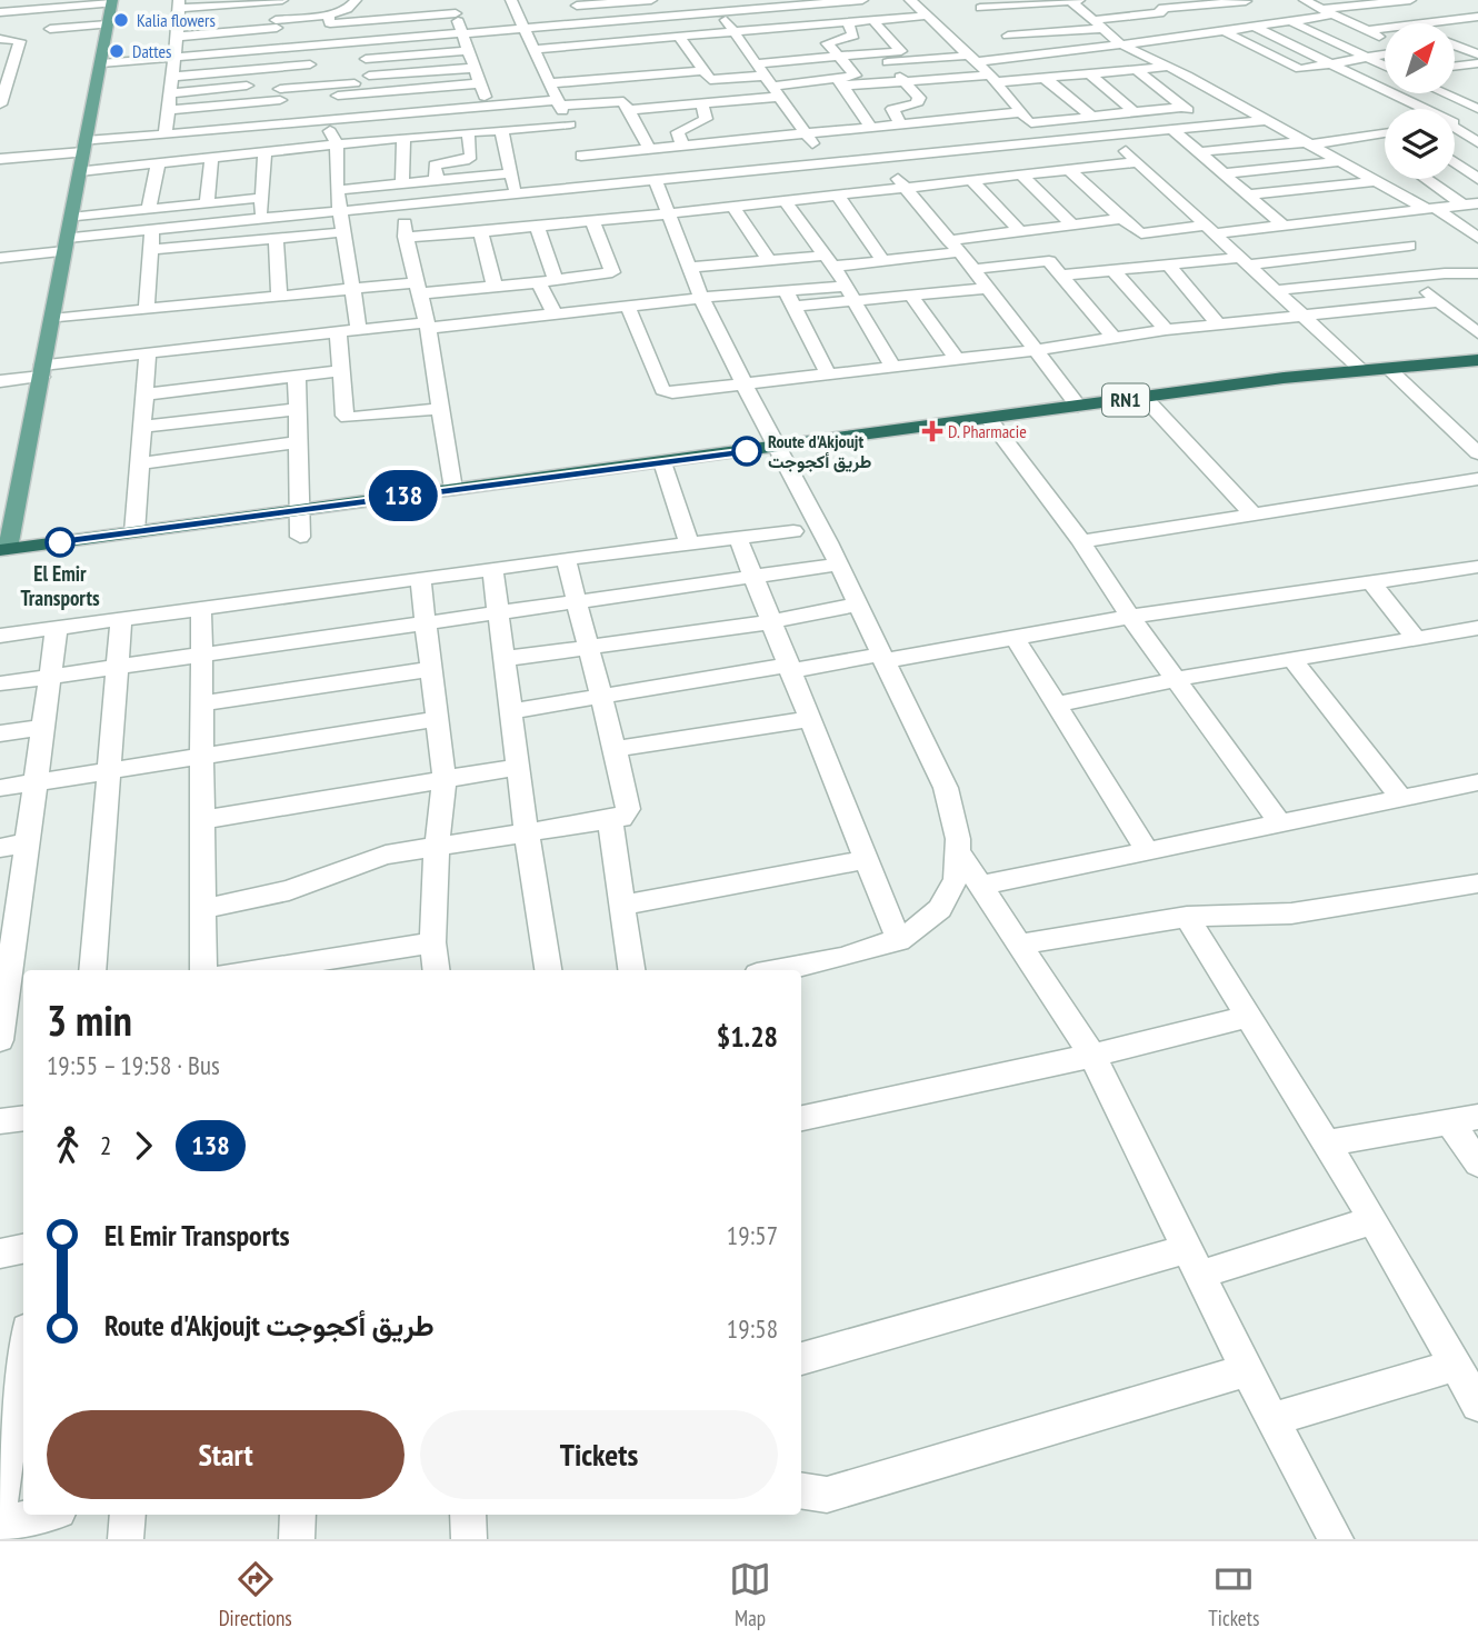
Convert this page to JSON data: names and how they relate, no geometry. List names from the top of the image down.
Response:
{
  "streets": {
    "highway": ["RN1"]
  },
  "places": {
    "other": [
      "Kalia flowers",
      "Dattes",
      "Route d'Akjoujt طريق أكجوجت",
      "El Emir Transports"
    ],
    "health": ["D. Pharmacie"]
  },
  "lines": ["bus line 138"],
  "north": "top right",
  "page": {
    "on_map": "138",
    "heading": ["3 min", "19:55 – 19:58 · Bus", "$1.28"],
    "legs": ["2", "138"],
    "list": [
      {
        "name": "El Emir Transports",
        "value": "19:57"
      },
      {
        "name": "Route d'Akjoujt طريق أكجوجت",
        "value": "19:58"
      }
    ],
    "buttons": ["Start", "Tickets"],
    "tabs": ["Directions", "Map", "Tickets"]
  }
}
